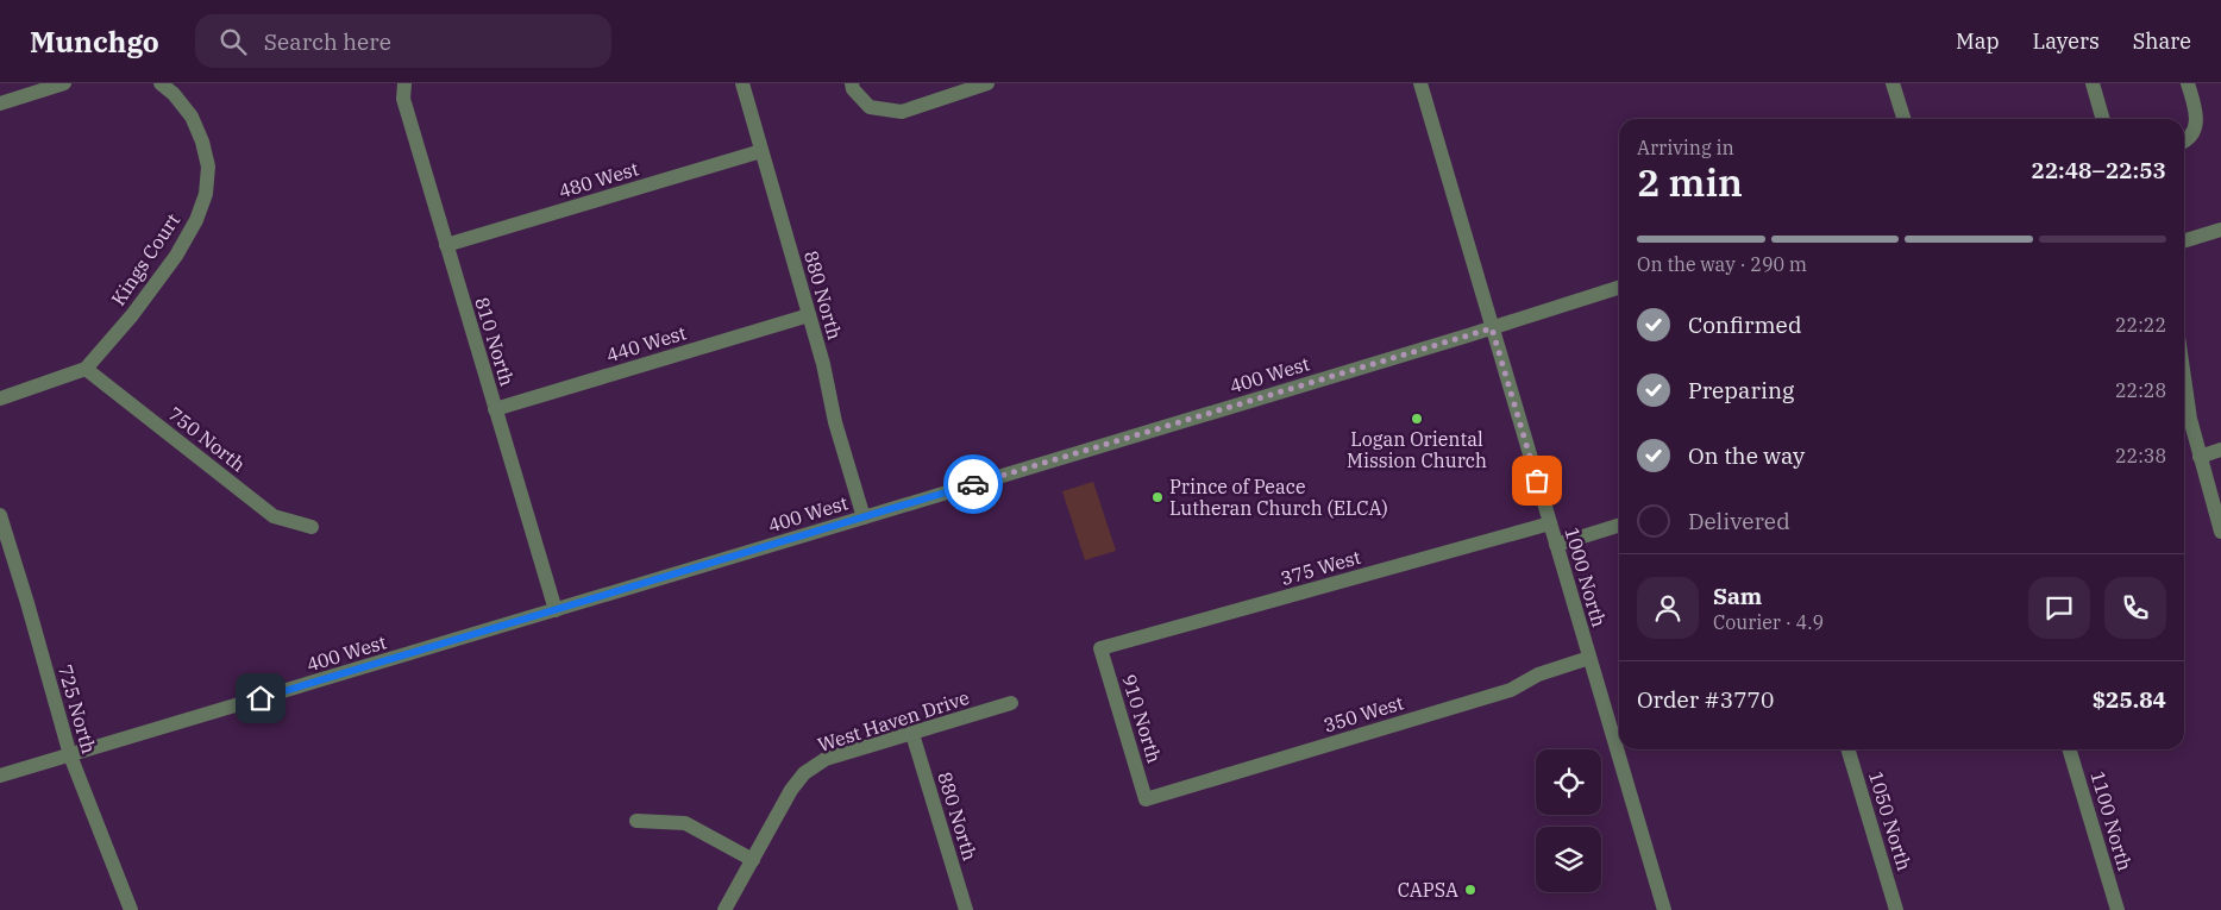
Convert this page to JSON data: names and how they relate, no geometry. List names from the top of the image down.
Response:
{
  "streets": {
    "street": [
      "480 West",
      "Kings Court",
      "880 North",
      "810 North",
      "440 West",
      "400 West",
      "750 North",
      "375 West",
      "1000 North",
      "725 North",
      "350 West",
      "910 North",
      "West Haven Drive",
      "1050 North",
      "1100 North"
    ]
  },
  "crossings": [
    ["480 West", "880 North"],
    ["480 West", "810 North"],
    ["Kings Court", "750 North"],
    ["880 North", "440 West"],
    ["880 North", "400 West"],
    ["880 North", "West Haven Drive"],
    ["810 North", "440 West"],
    ["810 North", "400 West"],
    ["400 West", "1000 North"],
    ["400 West", "725 North"],
    ["375 West", "1000 North"],
    ["375 West", "910 North"],
    ["1000 North", "350 West"],
    ["350 West", "910 North"]
  ],
  "places": ["Logan Oriental Mission Church", "Prince of Peace Lutheran Church (ELCA)", "CAPSA"],
  "page": {
    "header": "Munchgo",
    "search": "Search here",
    "nav": ["Map", "Layers", "Share"],
    "heading": ["2 min", "Arriving in", "22:48–22:53"],
    "panel": [
      "Sam",
      "Courier · 4.9",
      "Order #3770",
      "$25.84"
    ],
    "bar": "On the way · 290 m",
    "list": [
      ["Confirmed", "22:22"],
      ["Preparing", "22:28"],
      ["On the way", "22:38"],
      "Delivered"
    ]
  }
}
